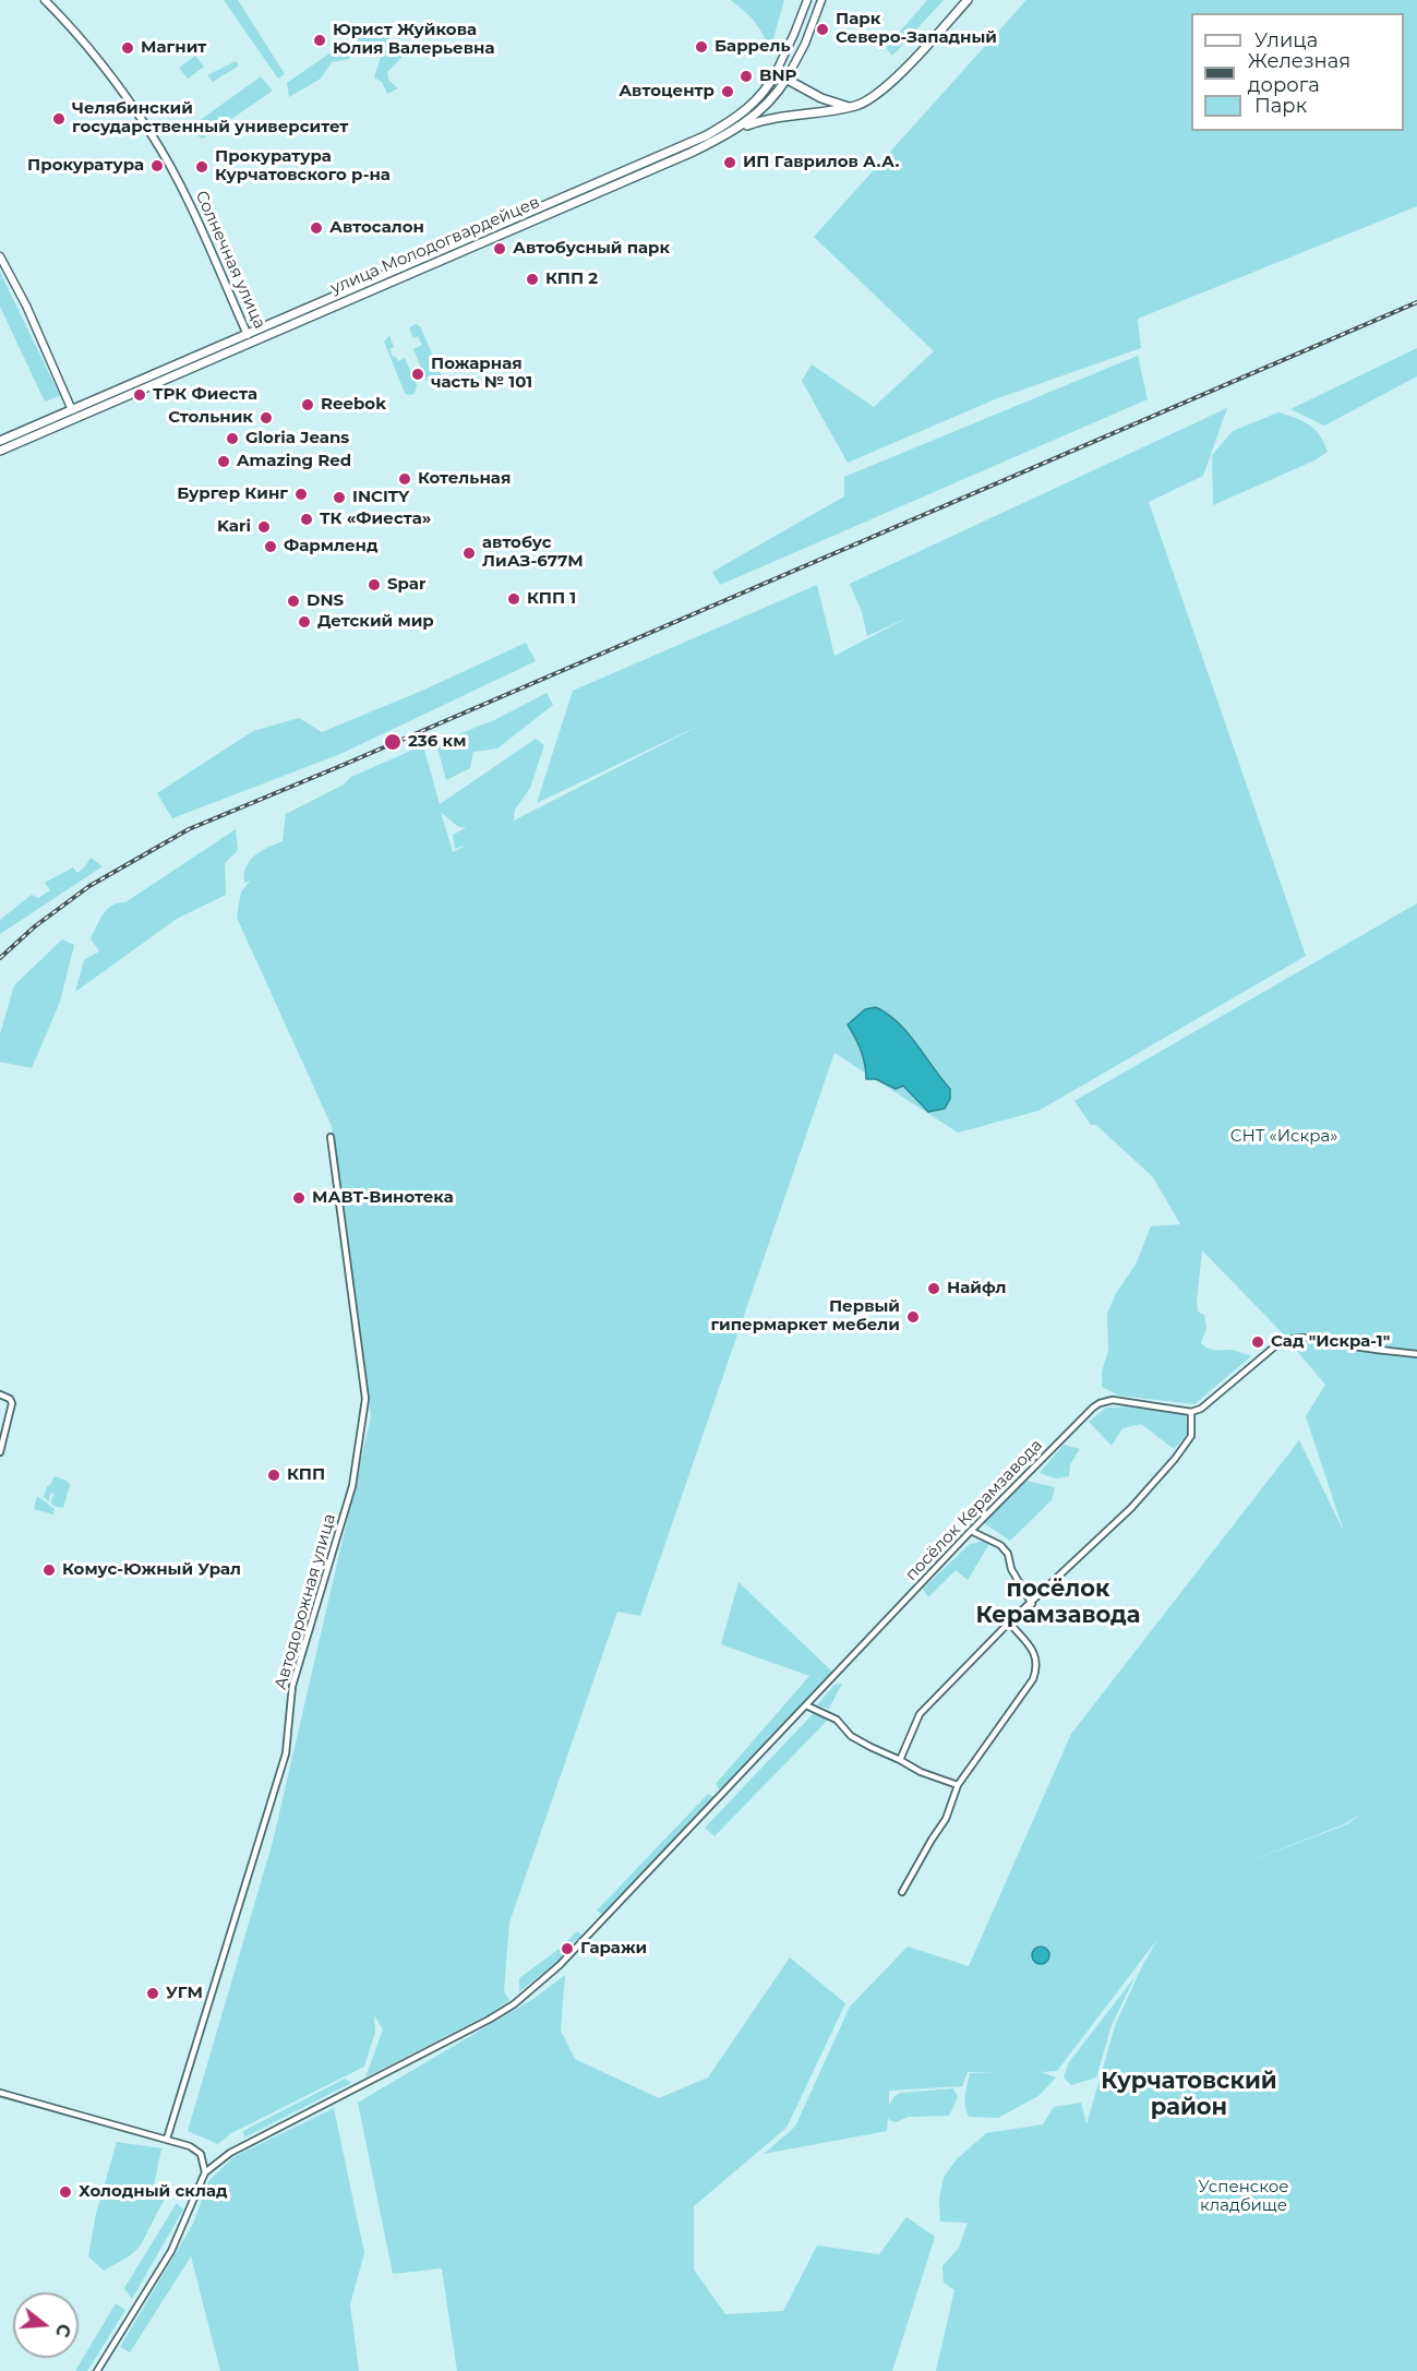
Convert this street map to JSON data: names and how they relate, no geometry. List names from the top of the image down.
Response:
{
  "streets": {
    "main road": ["улица Молодогвардейцев"],
    "street": ["Солнечная улица", "посёлок Керамзавода", "Автодорожная улица"]
  },
  "crossings": [
    ["улица Молодогвардейцев", "Солнечная улица"]
  ],
  "districts": ["посёлок Керамзавода", "Курчатовский район"],
  "parks": ["СНТ «Искра»", "Успенское кладбище"],
  "places": [
    "Парк Северо-Западный",
    "Юрист Жуйкова Юлия Валерьевна",
    "Баррель",
    "Магнит",
    "BNP",
    "Автоцентр",
    "Челябинский государственный университет",
    "ИП Гаврилов А.А.",
    "Прокуратура",
    "Прокуратура Курчатовского р-на",
    "Автосалон",
    "Автобусный парк",
    "КПП 2",
    "Пожарная часть № 101",
    "ТРК Фиеста",
    "Reebok",
    "Стольник",
    "Gloria Jeans",
    "Amazing Red",
    "Котельная",
    "Бургер Кинг",
    "INCITY",
    "ТК «Фиеста»",
    "Kari",
    "Фармленд",
    "автобус ЛиАЗ-677М",
    "Spar",
    "КПП 1",
    "DNS",
    "Детский мир",
    "236 км",
    "МАВТ-Винотека",
    "Найфл",
    "Первый гипермаркет мебели",
    "Сад \"Искра-1\"",
    "КПП",
    "Комус-Южный Урал",
    "Гаражи",
    "УГМ",
    "Холодный склад"
  ],
  "legend": ["Улица", "Железная дорога", "Парк"],
  "north": "right"
}
